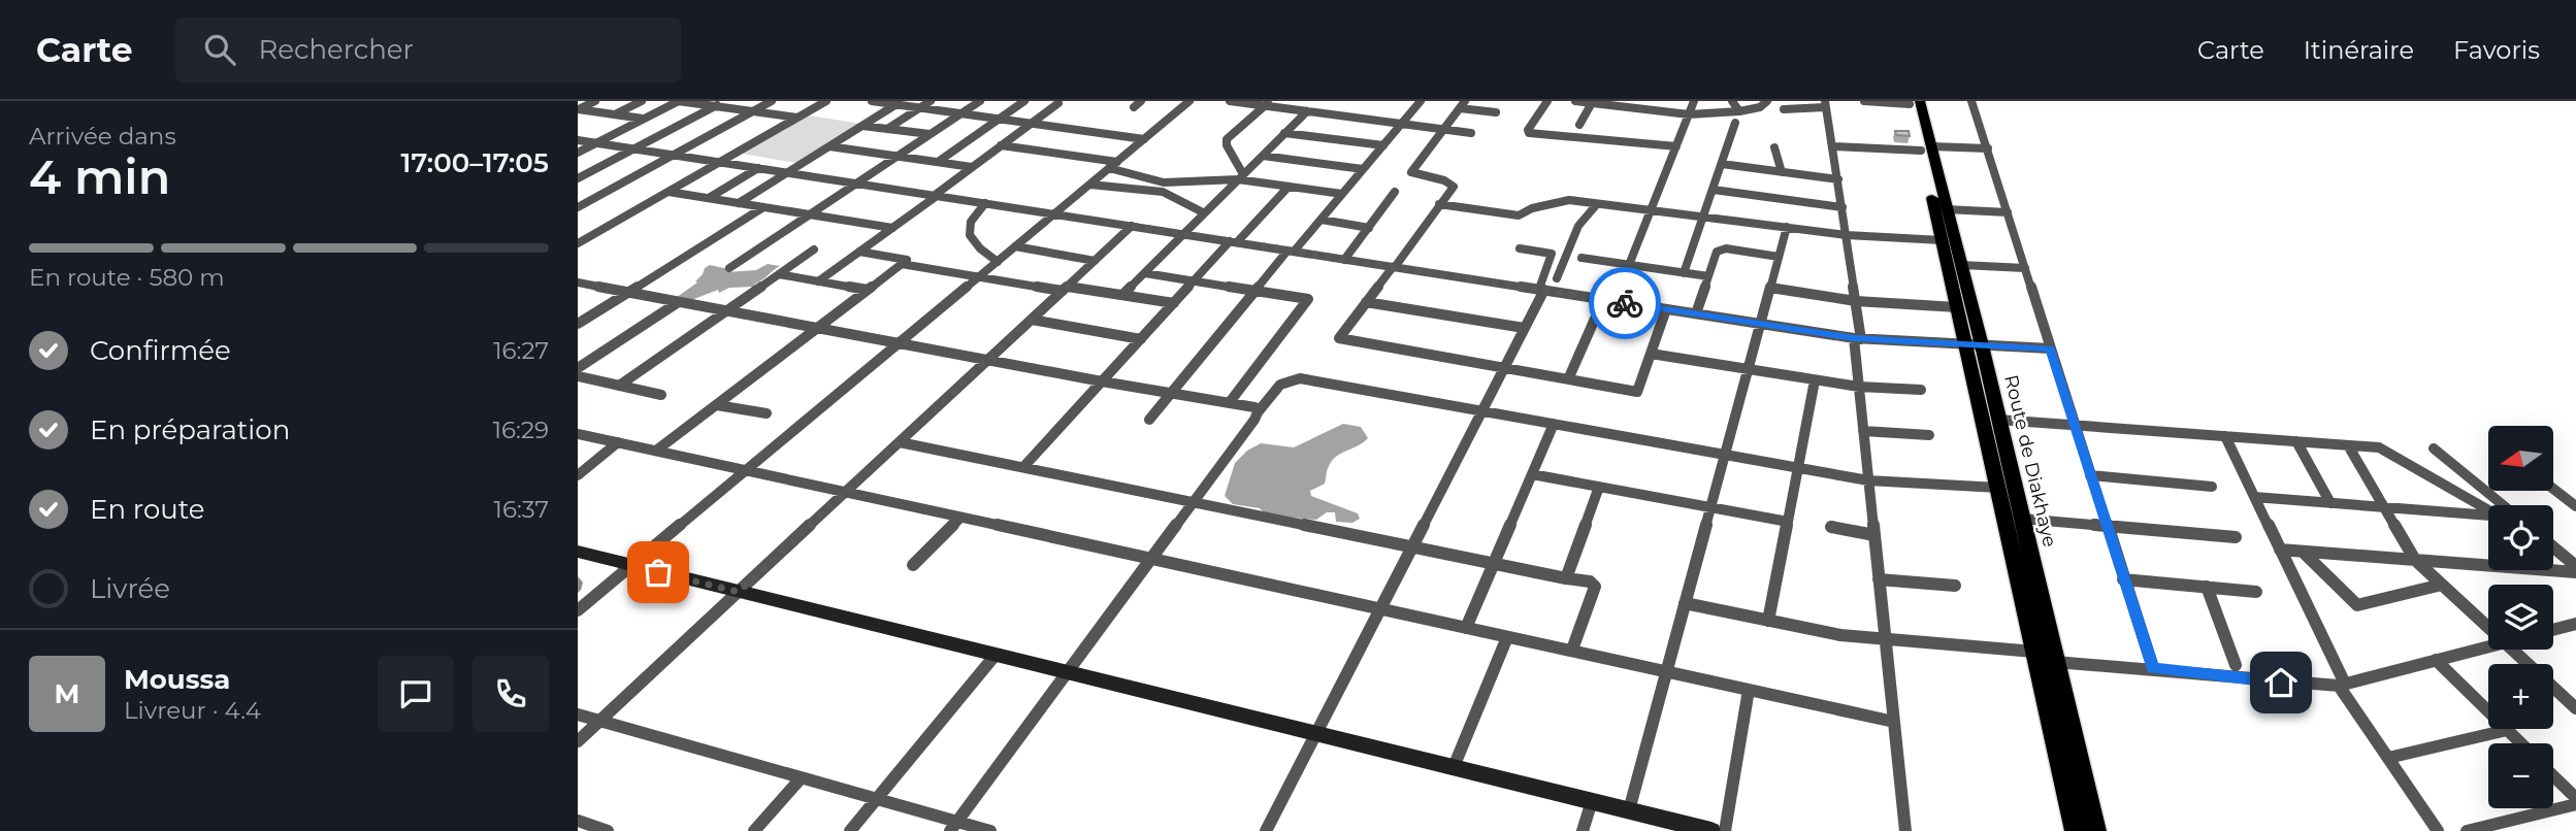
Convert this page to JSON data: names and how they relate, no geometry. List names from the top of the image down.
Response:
{
  "streets": {
    "main road": ["Route de Diakhaye"]
  },
  "north": "left",
  "page": {
    "header": "Carte",
    "search": "Rechercher",
    "nav": ["Carte", "Itinéraire", "Favoris"],
    "heading": ["4 min", "Arrivée dans", "17:00–17:05"],
    "panel": ["Moussa", "Livreur · 4.4"],
    "bar": "En route · 580 m",
    "list": [
      ["Confirmée", "16:27"],
      ["En préparation", "16:29"],
      ["En route", "16:37"],
      "Livrée"
    ],
    "map_buttons": ["+", "−"],
    "round": "M"
  }
}
